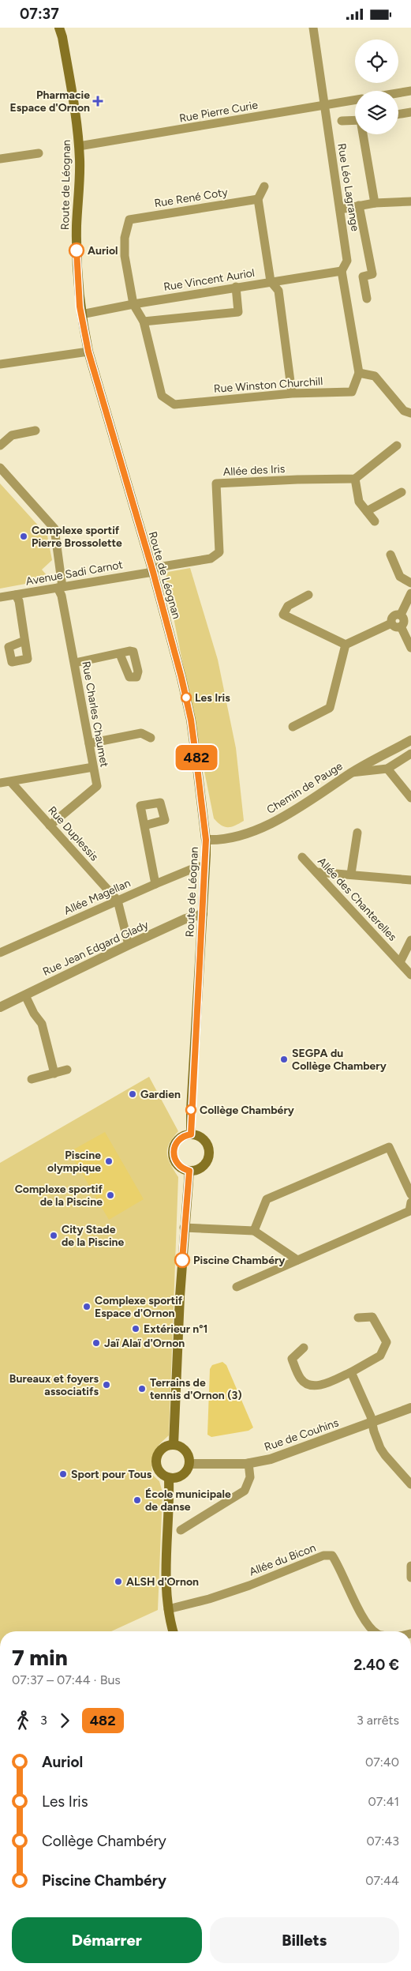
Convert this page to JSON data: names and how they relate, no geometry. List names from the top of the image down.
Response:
{
  "streets": {
    "main road": ["Route de Léognan"],
    "street": [
      "Rue Pierre Curie",
      "Rue Léo Lagrange",
      "Rue René Coty",
      "Rue Vincent Auriol",
      "Rue Winston Churchill",
      "Allée des Iris",
      "Avenue Sadi Carnot",
      "Rue Charles Chaumet",
      "Chemin de Pauge",
      "Rue Duplessis",
      "Allée Magellan",
      "Allée des Chanterelles",
      "Rue Jean Edgard Glady",
      "Rue de Couhins",
      "Allée du Bicon"
    ]
  },
  "crossings": [
    ["Rue Pierre Curie", "Route de Léognan"],
    ["Rue Pierre Curie", "Rue Léo Lagrange"],
    ["Route de Léognan", "Rue Vincent Auriol"],
    ["Route de Léognan", "Allée des Iris"],
    ["Route de Léognan", "Avenue Sadi Carnot"],
    ["Route de Léognan", "Chemin de Pauge"],
    ["Route de Léognan", "Allée Magellan"],
    ["Route de Léognan", "Rue Jean Edgard Glady"],
    ["Rue Léo Lagrange", "Rue Vincent Auriol"],
    ["Rue René Coty", "Rue Vincent Auriol"],
    ["Rue René Coty", "Rue Winston Churchill"],
    ["Rue Vincent Auriol", "Rue Winston Churchill"],
    ["Allée des Iris", "Avenue Sadi Carnot"],
    ["Avenue Sadi Carnot", "Rue Charles Chaumet"],
    ["Rue Charles Chaumet", "Rue Duplessis"],
    ["Rue Duplessis", "Allée Magellan"]
  ],
  "places": {
    "health": ["Pharmacie Espace d'Ornon"],
    "other": [
      "Auriol",
      "Complexe sportif Pierre Brossolette",
      "Les Iris",
      "SEGPA du Collège Chambery",
      "Gardien",
      "Collège Chambéry",
      "Piscine olympique",
      "Complexe sportif de la Piscine",
      "City Stade de la Piscine",
      "Piscine Chambéry",
      "Complexe sportif Espace d'Ornon",
      "Extérieur n°1",
      "Jaï Alaï d'Ornon",
      "Bureaux et foyers associatifs",
      "Terrains de tennis d'Ornon (3)",
      "Sport pour Tous",
      "École municipale de danse",
      "ALSH d'Ornon"
    ]
  },
  "lines": ["bus line 482"],
  "page": {
    "status": "07:37",
    "on_map": "482",
    "heading": ["7 min", "07:37 – 07:44 · Bus", "2.40 €"],
    "legs": ["3", "482", "3 arrêts"],
    "list": [
      {
        "name": "Auriol",
        "value": "07:40"
      },
      {
        "name": "Les Iris",
        "value": "07:41"
      },
      {
        "name": "Collège Chambéry",
        "value": "07:43"
      },
      {
        "name": "Piscine Chambéry",
        "value": "07:44"
      }
    ],
    "buttons": ["Démarrer", "Billets"]
  }
}
